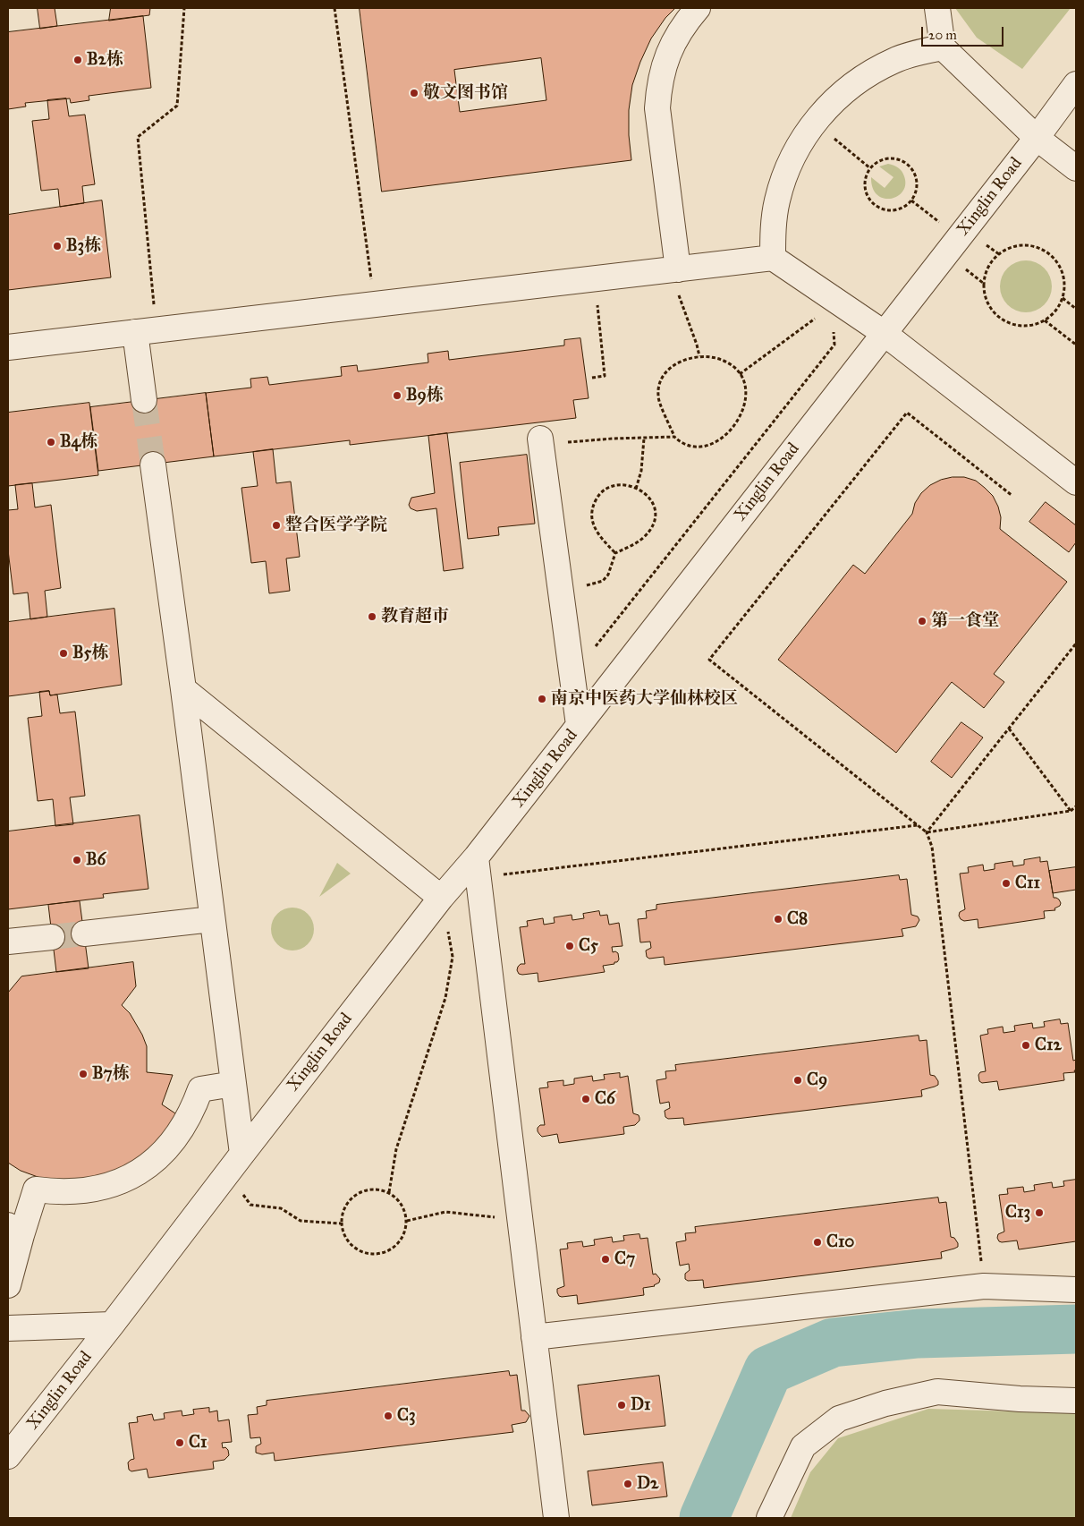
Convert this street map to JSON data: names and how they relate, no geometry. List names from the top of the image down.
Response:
{
  "streets": {
    "lane": ["Xinglin Road"]
  },
  "places": [
    "B2栋",
    "敬文图书馆",
    "B3栋",
    "B9栋",
    "B4栋",
    "整合医学学院",
    "教育超市",
    "第一食堂",
    "B5栋",
    "南京中医药大学仙林校区",
    "B6",
    "C11",
    "C8",
    "C5",
    "C12",
    "B7栋",
    "C9",
    "C6",
    "C13",
    "C10",
    "C7",
    "D1",
    "C3",
    "C1",
    "D2"
  ],
  "scale_bar": "20 m"
}
